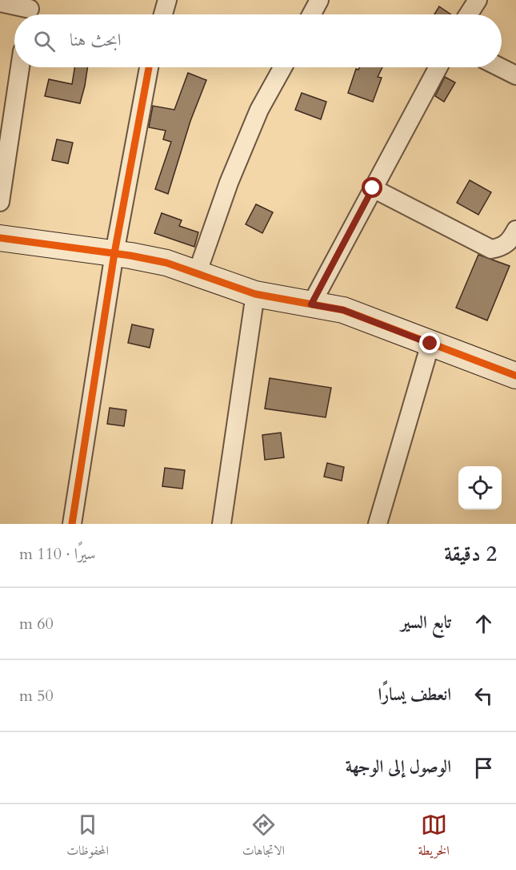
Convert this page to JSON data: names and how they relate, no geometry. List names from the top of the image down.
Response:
{
  "page": {
    "search": "ابحث هنا",
    "heading": ["2 دقيقة", "سيرًا · 110 m"],
    "list": [
      ["تابع السير", "60 m"],
      ["انعطف يسارًا", "50 m"],
      "الوصول إلى الوجهة"
    ],
    "nav": ["الخريطة", "الاتجاهات", "المحفوظات"]
  }
}
